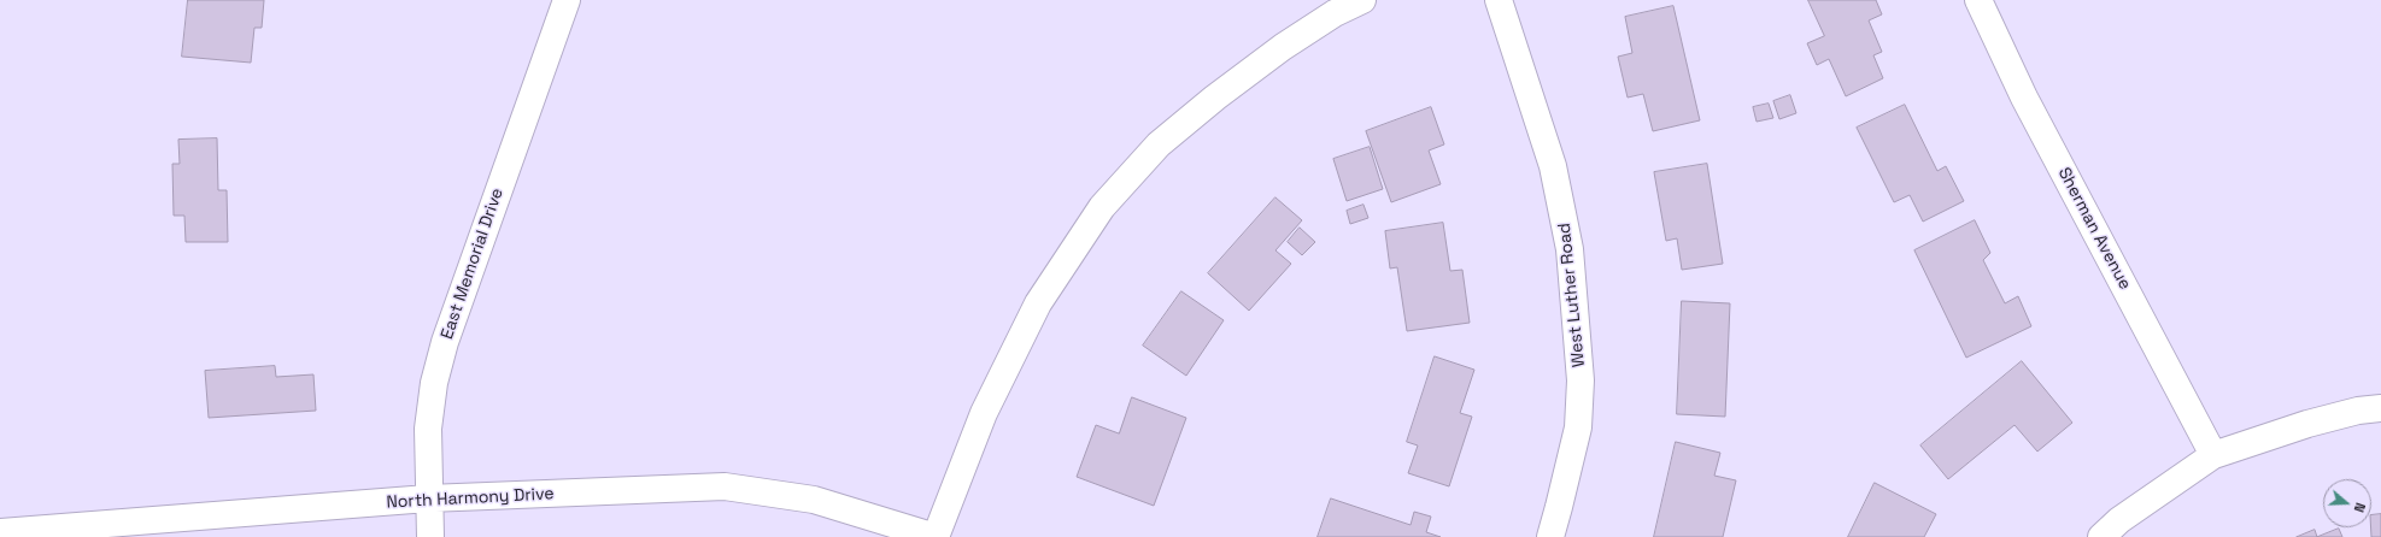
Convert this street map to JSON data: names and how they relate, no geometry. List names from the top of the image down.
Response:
{
  "streets": {
    "street": [
      "Sherman Avenue",
      "East Memorial Drive",
      "West Luther Road",
      "North Harmony Drive"
    ]
  },
  "crossings": [
    ["East Memorial Drive", "North Harmony Drive"]
  ],
  "north": "right"
}
